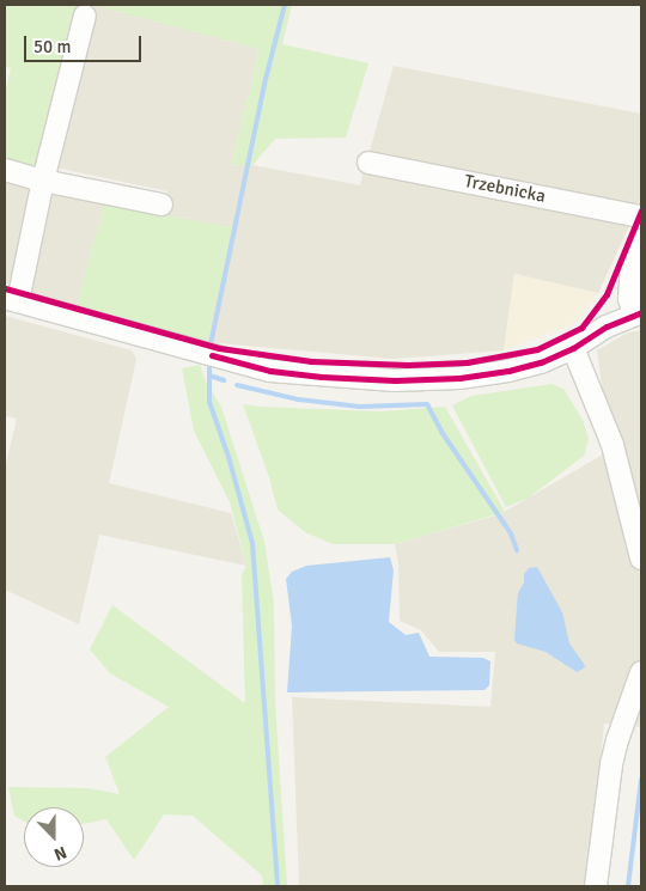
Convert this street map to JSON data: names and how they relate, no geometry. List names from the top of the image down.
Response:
{
  "streets": {
    "street": ["Trzebnicka"]
  },
  "scale_bar": "50 m",
  "north": "bottom"
}
